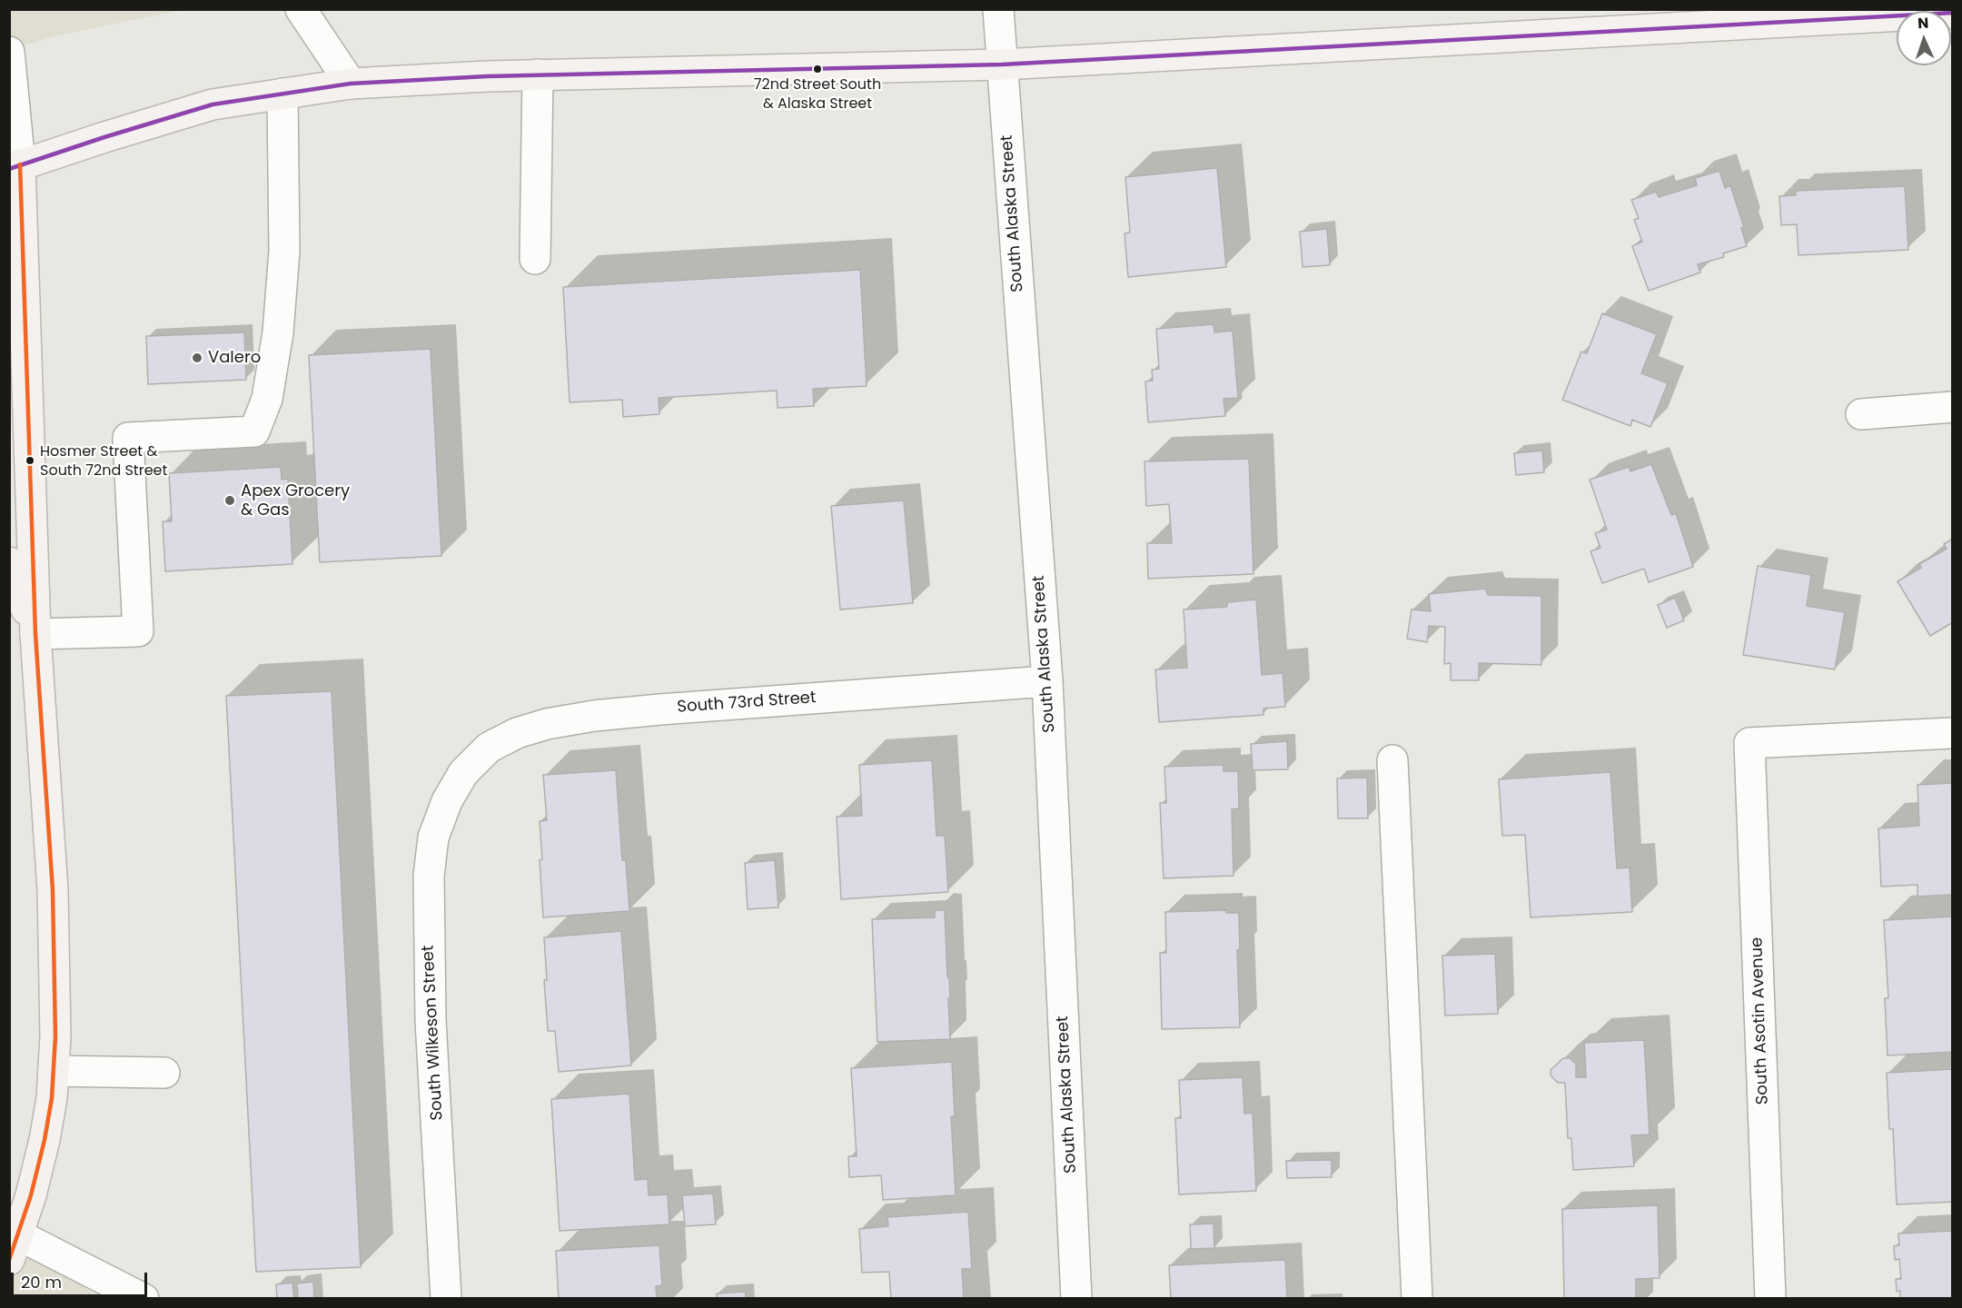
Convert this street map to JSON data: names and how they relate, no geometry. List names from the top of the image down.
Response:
{
  "streets": {
    "street": [
      "South Alaska Street",
      "South 73rd Street",
      "South Asotin Avenue",
      "South Wilkeson Street"
    ]
  },
  "crossings": [
    ["South Alaska Street", "South 73rd Street"],
    ["South 73rd Street", "South Wilkeson Street"]
  ],
  "places": [
    "72nd Street South & Alaska Street",
    "Valero",
    "Hosmer Street & South 72nd Street",
    "Apex Grocery & Gas"
  ],
  "scale_bar": "20 m",
  "north": "top"
}
